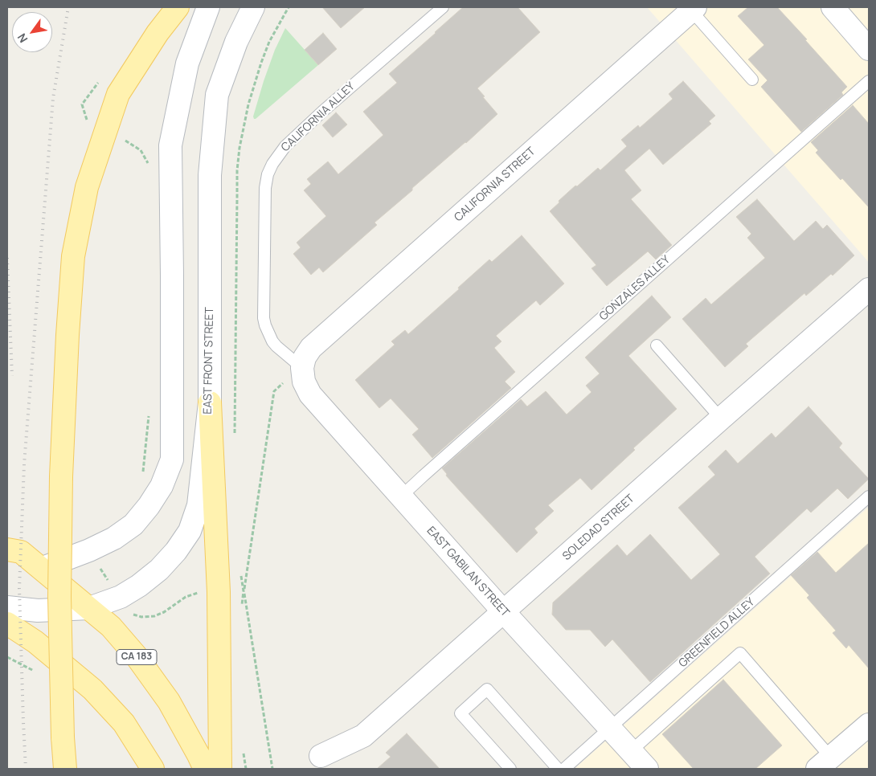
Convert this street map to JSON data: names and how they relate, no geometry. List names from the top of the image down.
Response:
{
  "streets": {
    "main road": ["CA 183"],
    "street": [
      "CALIFORNIA STREET",
      "EAST FRONT STREET",
      "SOLEDAD STREET",
      "EAST GABILAN STREET"
    ],
    "lane": ["CALIFORNIA ALLEY", "GONZALES ALLEY", "GREENFIELD ALLEY"]
  },
  "crossings": [
    ["CALIFORNIA ALLEY", "CALIFORNIA STREET"],
    ["CALIFORNIA ALLEY", "EAST GABILAN STREET"],
    ["CALIFORNIA STREET", "EAST GABILAN STREET"],
    ["GONZALES ALLEY", "EAST GABILAN STREET"],
    ["EAST FRONT STREET", "CA 183"],
    ["SOLEDAD STREET", "EAST GABILAN STREET"],
    ["EAST GABILAN STREET", "GREENFIELD ALLEY"]
  ],
  "north": "bottom left"
}
